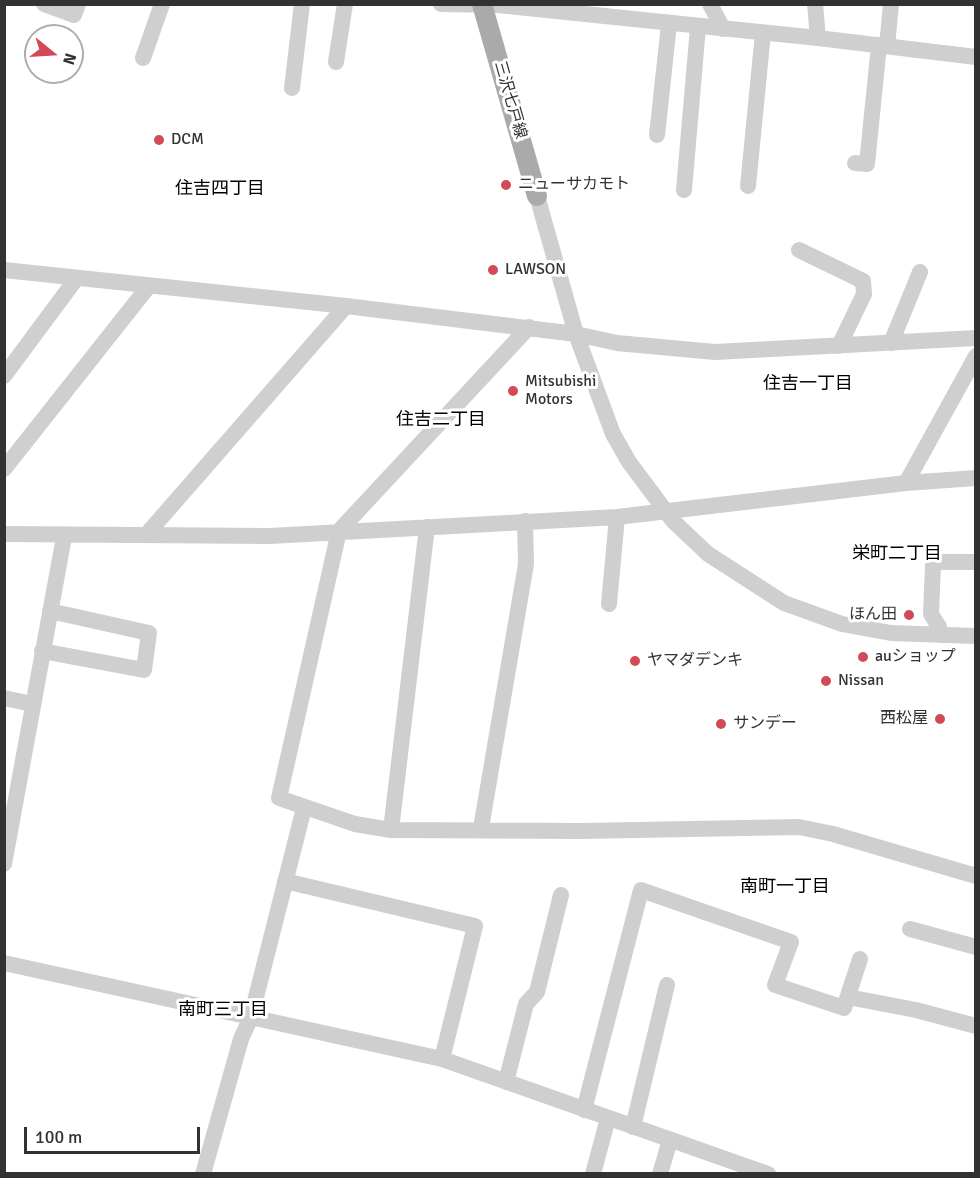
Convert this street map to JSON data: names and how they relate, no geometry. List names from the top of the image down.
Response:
{
  "streets": {
    "main road": ["三沢七戸線"]
  },
  "districts": [
    "住吉四丁目",
    "住吉一丁目",
    "住吉二丁目",
    "栄町二丁目",
    "南町一丁目",
    "南町三丁目"
  ],
  "places": [
    "DCM",
    "ニューサカモト",
    "LAWSON",
    "Mitsubishi Motors",
    "ほん田",
    "auショップ",
    "ヤマダデンキ",
    "Nissan",
    "西松屋",
    "サンデー"
  ],
  "scale_bar": "100 m",
  "north": "right"
}
